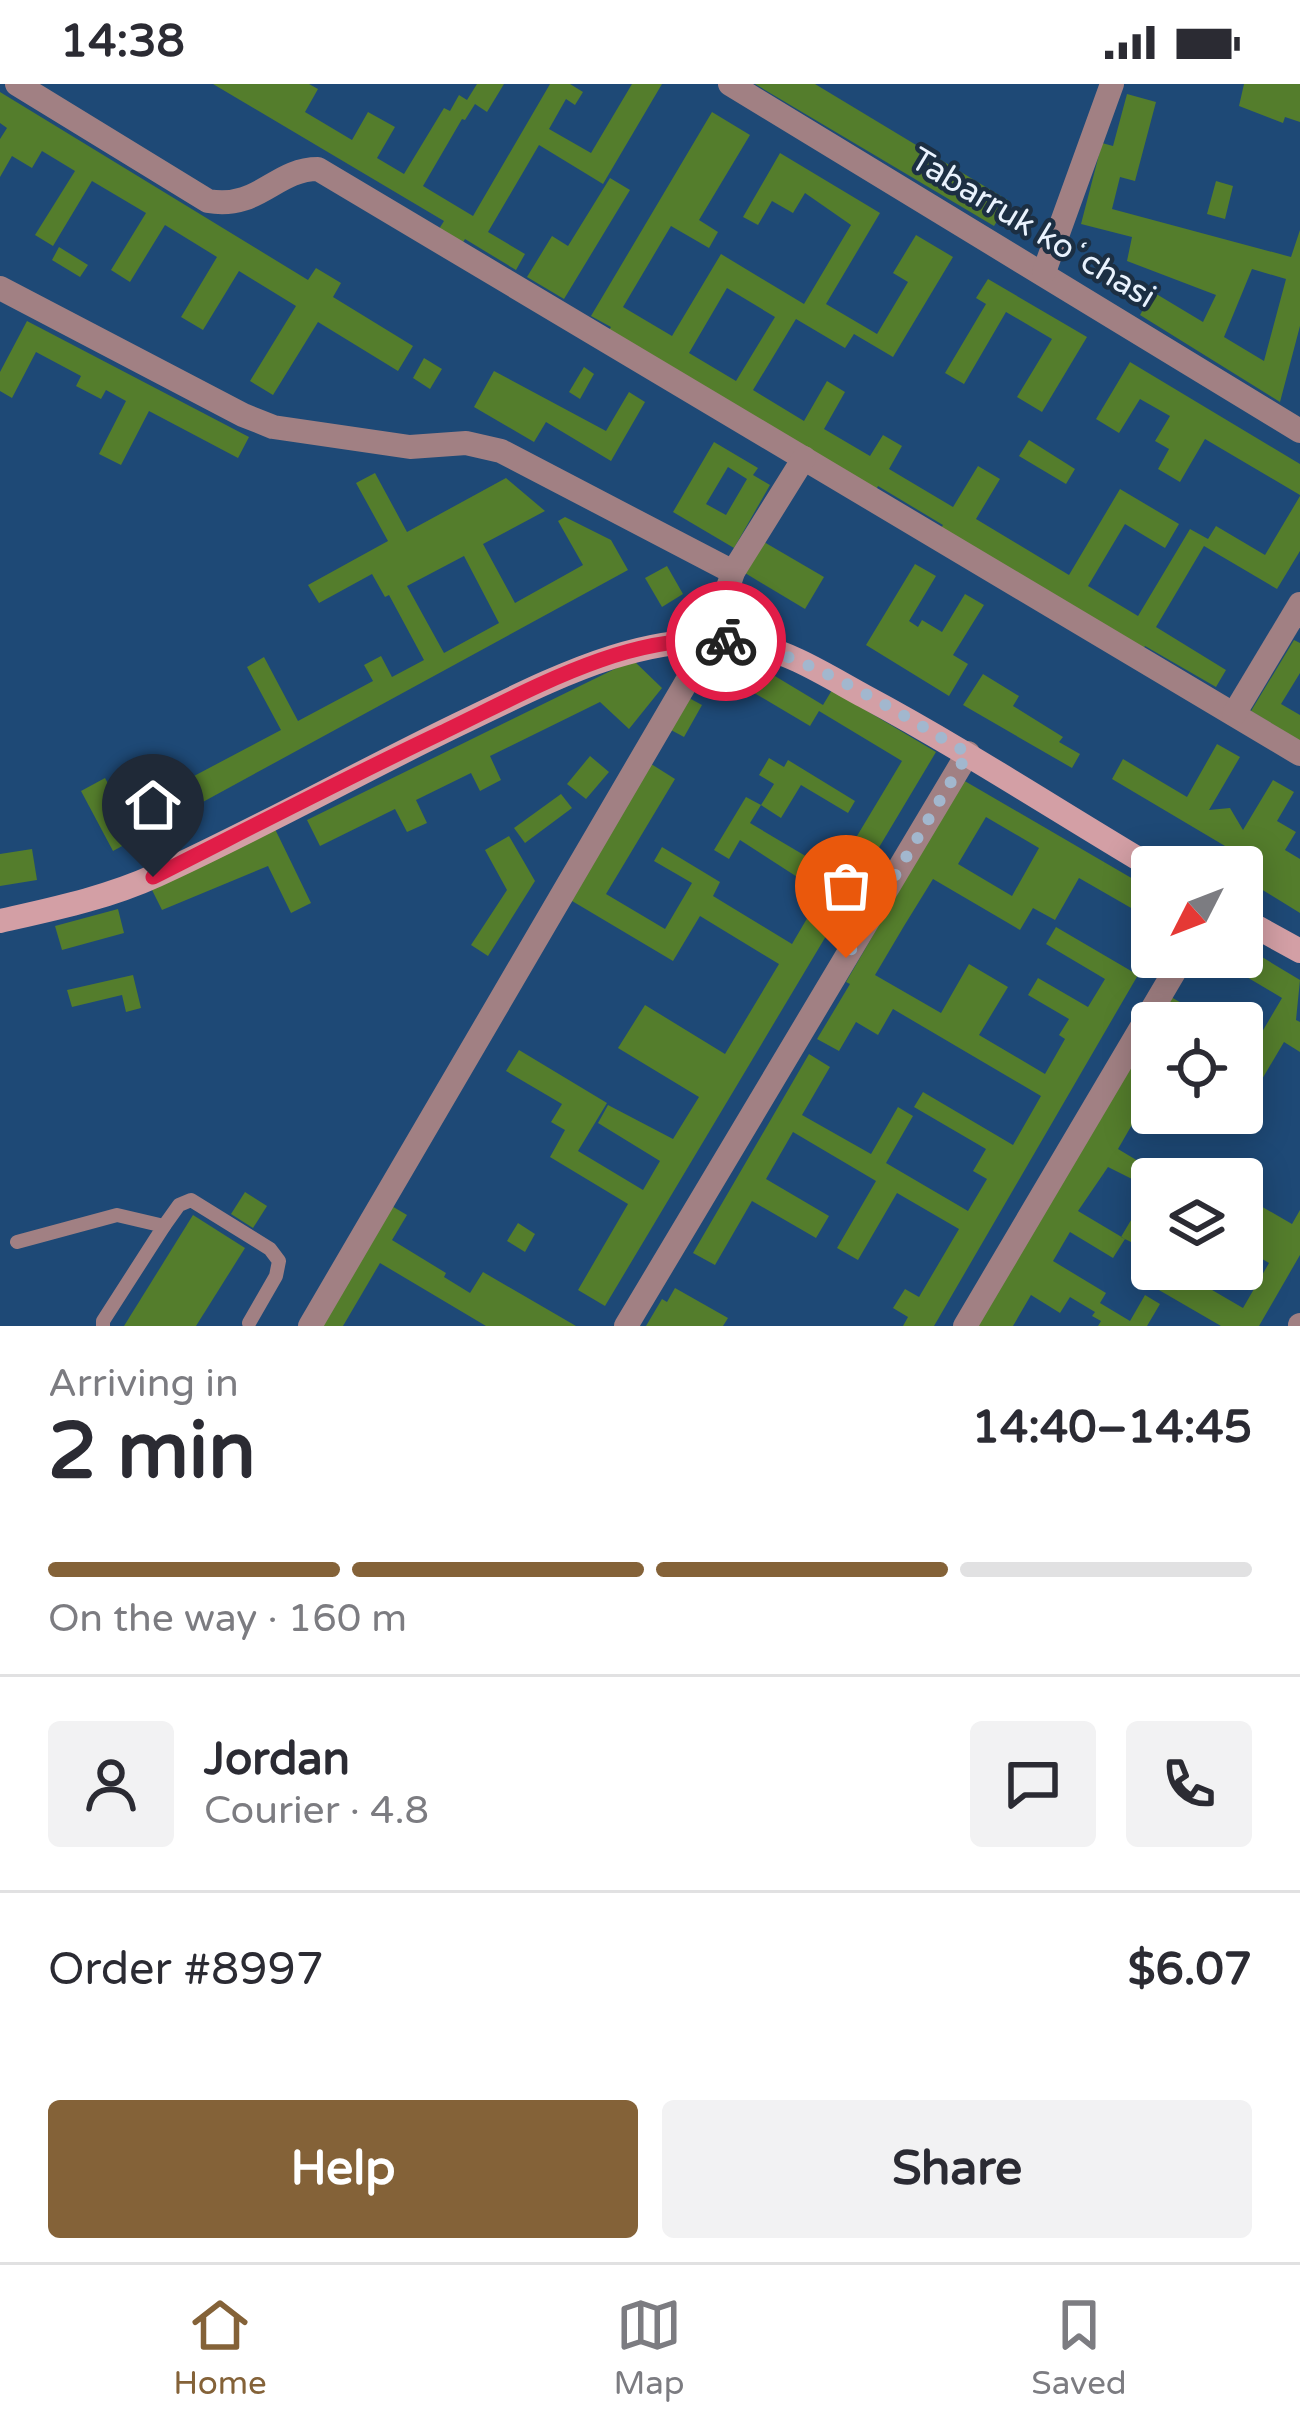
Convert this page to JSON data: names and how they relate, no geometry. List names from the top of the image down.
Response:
{
  "streets": {
    "street": ["Tabarruk koʻchasi"]
  },
  "north": "bottom left",
  "page": {
    "status": "14:38",
    "heading": ["2 min", "Arriving in", "14:40–14:45"],
    "panel": [
      "Jordan",
      "Courier · 4.8",
      "Order #8997",
      "$6.07"
    ],
    "bar": "On the way · 160 m",
    "buttons": ["Help", "Share"],
    "tabs": ["Home", "Map", "Saved"]
  }
}
